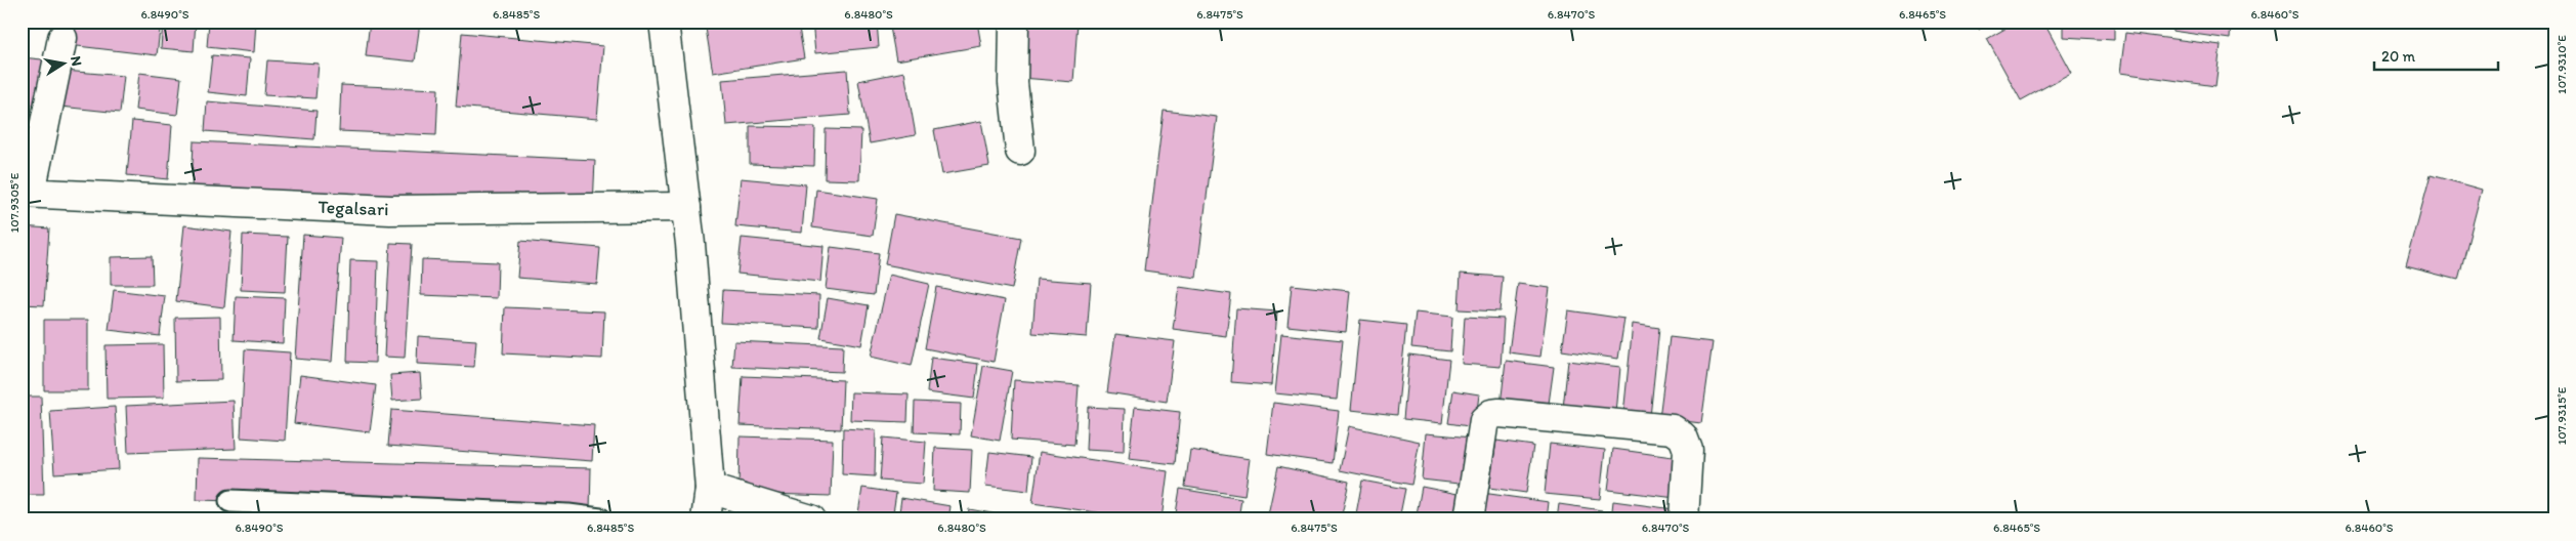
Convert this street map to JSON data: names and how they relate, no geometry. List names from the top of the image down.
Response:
{
  "streets": {
    "street": ["Tegalsari"]
  },
  "scale_bar": "20 m",
  "north": "right",
  "coordinates": [
    "6.8490°S",
    "6.8485°S",
    "6.8480°S",
    "6.8475°S",
    "6.8470°S",
    "6.8465°S",
    "6.8460°S",
    "107.9310°E",
    "107.9305°E",
    "107.9315°E"
  ]
}
